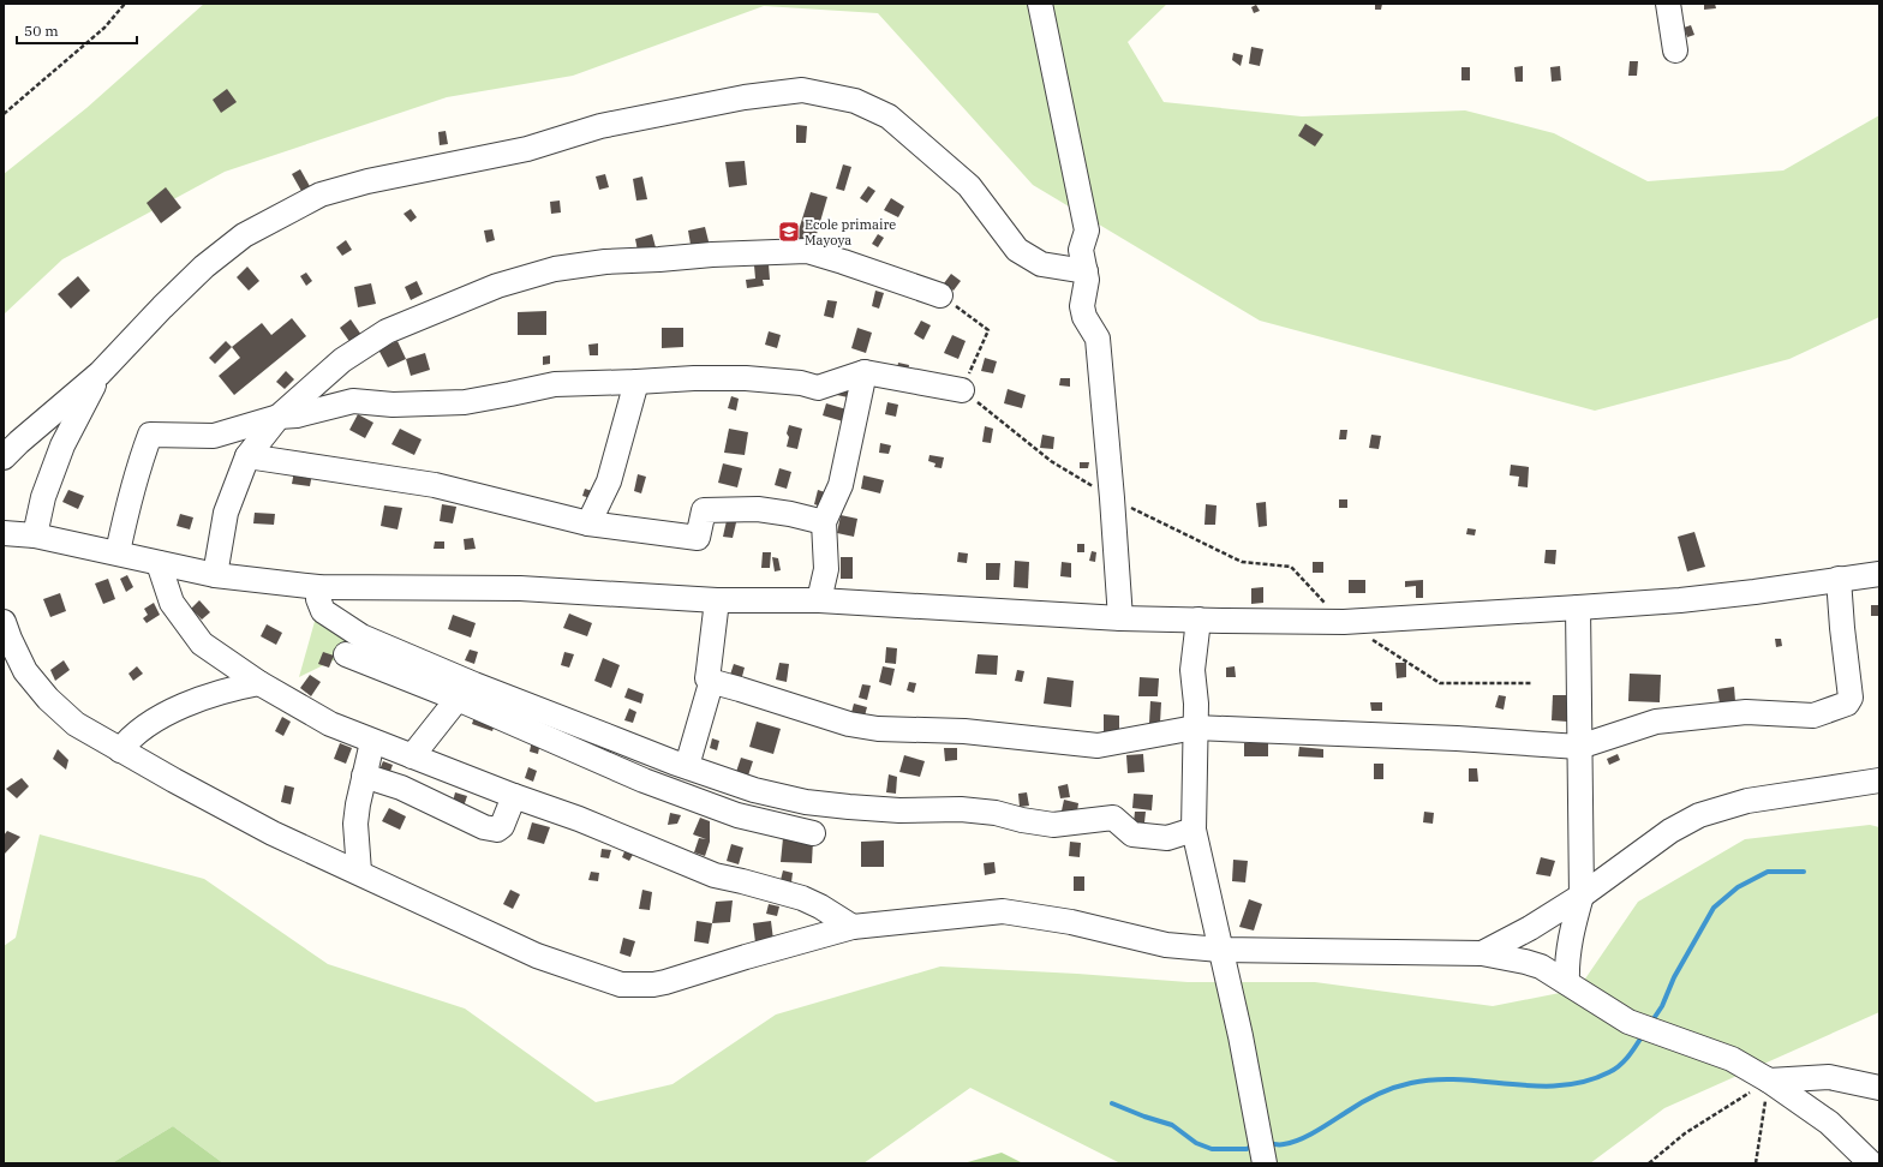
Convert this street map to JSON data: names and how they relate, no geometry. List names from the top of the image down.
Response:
{
  "places": {
    "school or university": ["Ecole primaire Mayoya"]
  },
  "scale_bar": "50 m"
}
